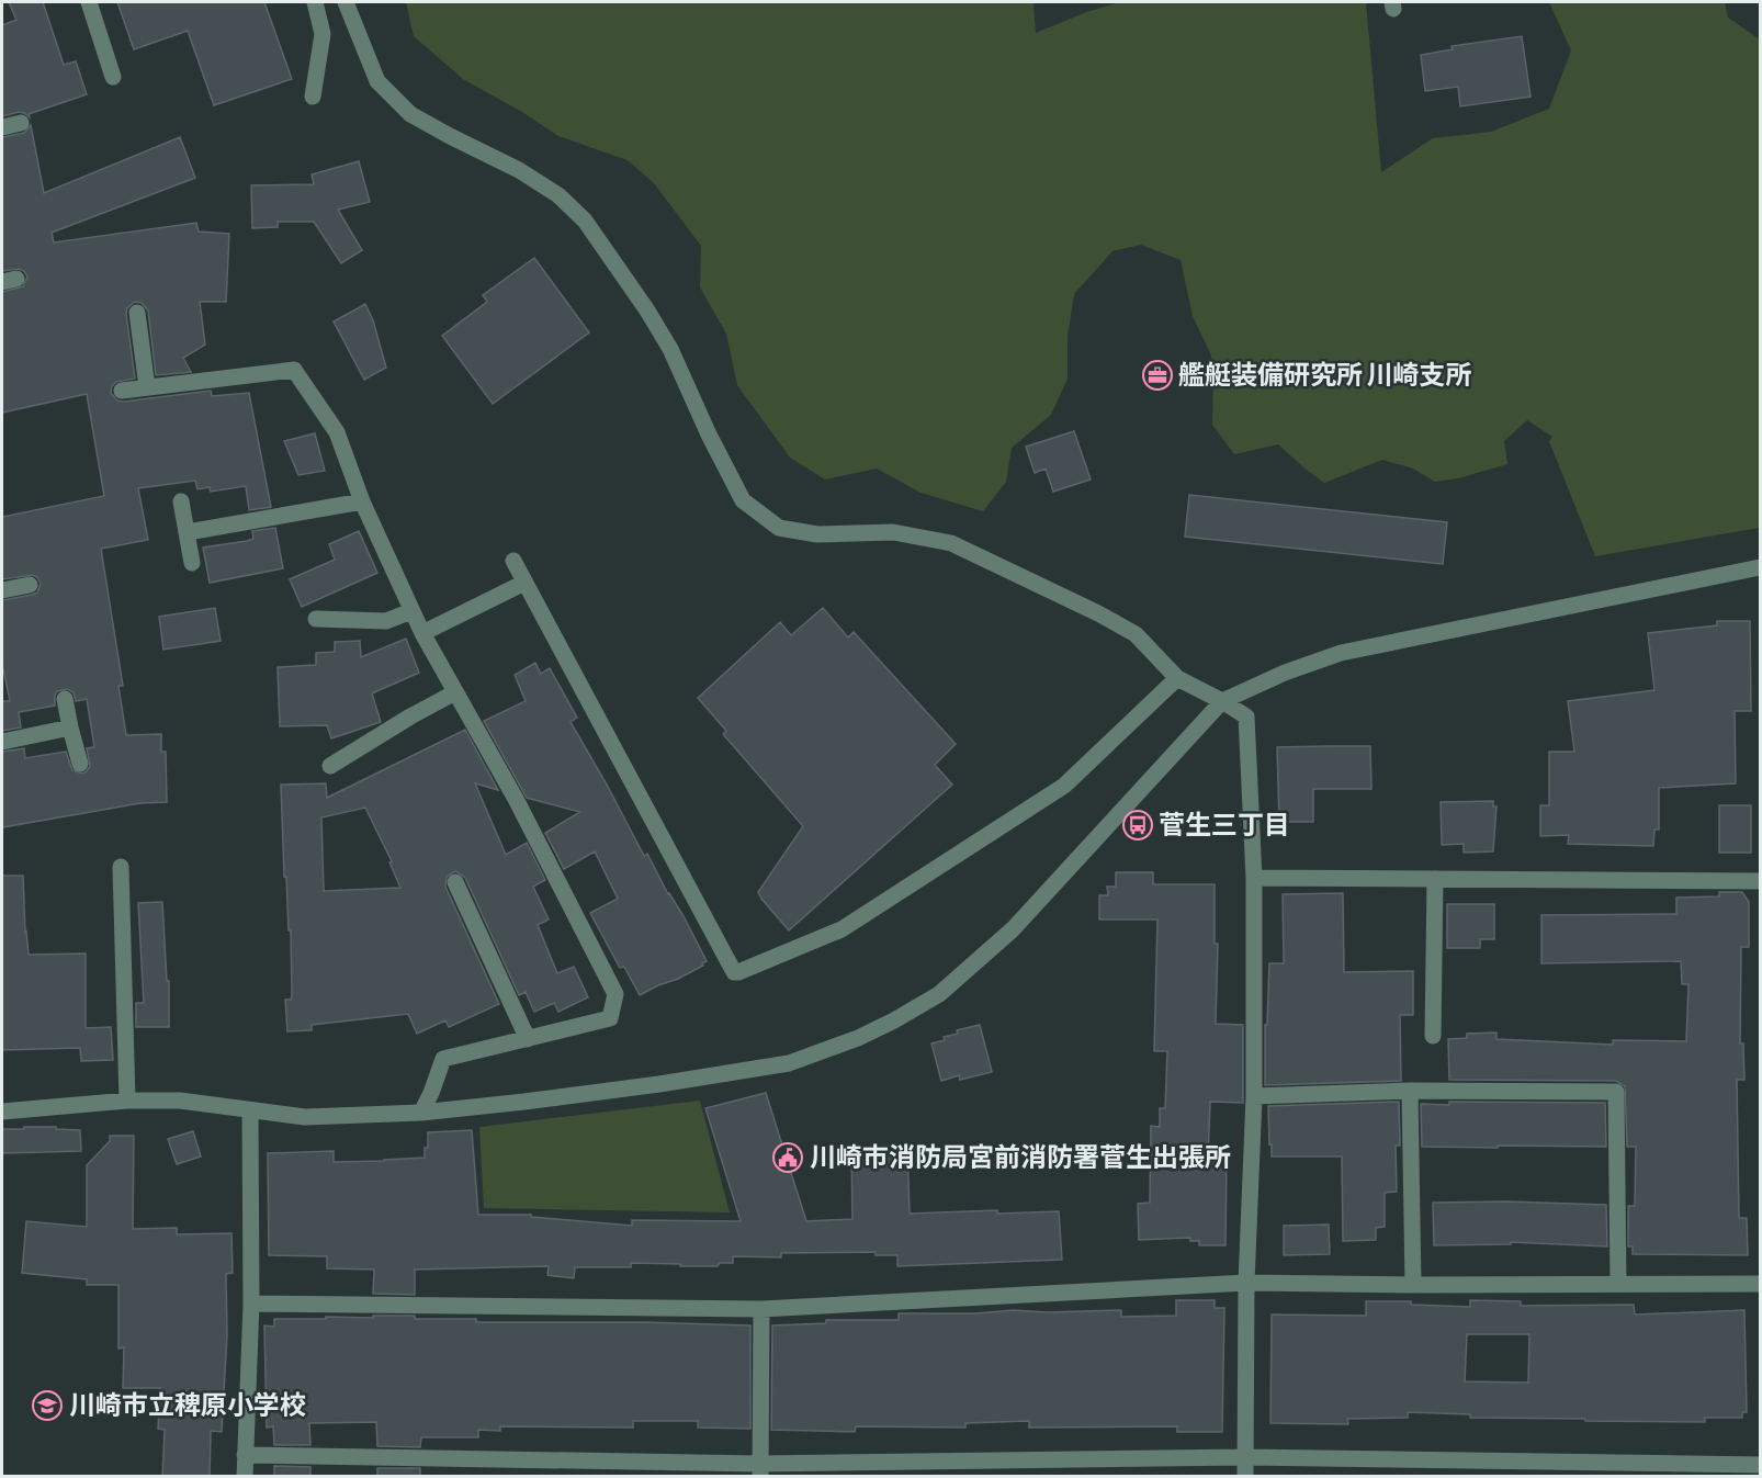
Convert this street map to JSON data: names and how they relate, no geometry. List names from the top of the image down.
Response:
{
  "places": {
    "office": ["艦艇装備研究所 川崎支所"],
    "bus stop": ["菅生三丁目"],
    "public building": ["川崎市消防局宮前消防署菅生出張所"],
    "school or university": ["川崎市立稗原小学校"]
  }
}
